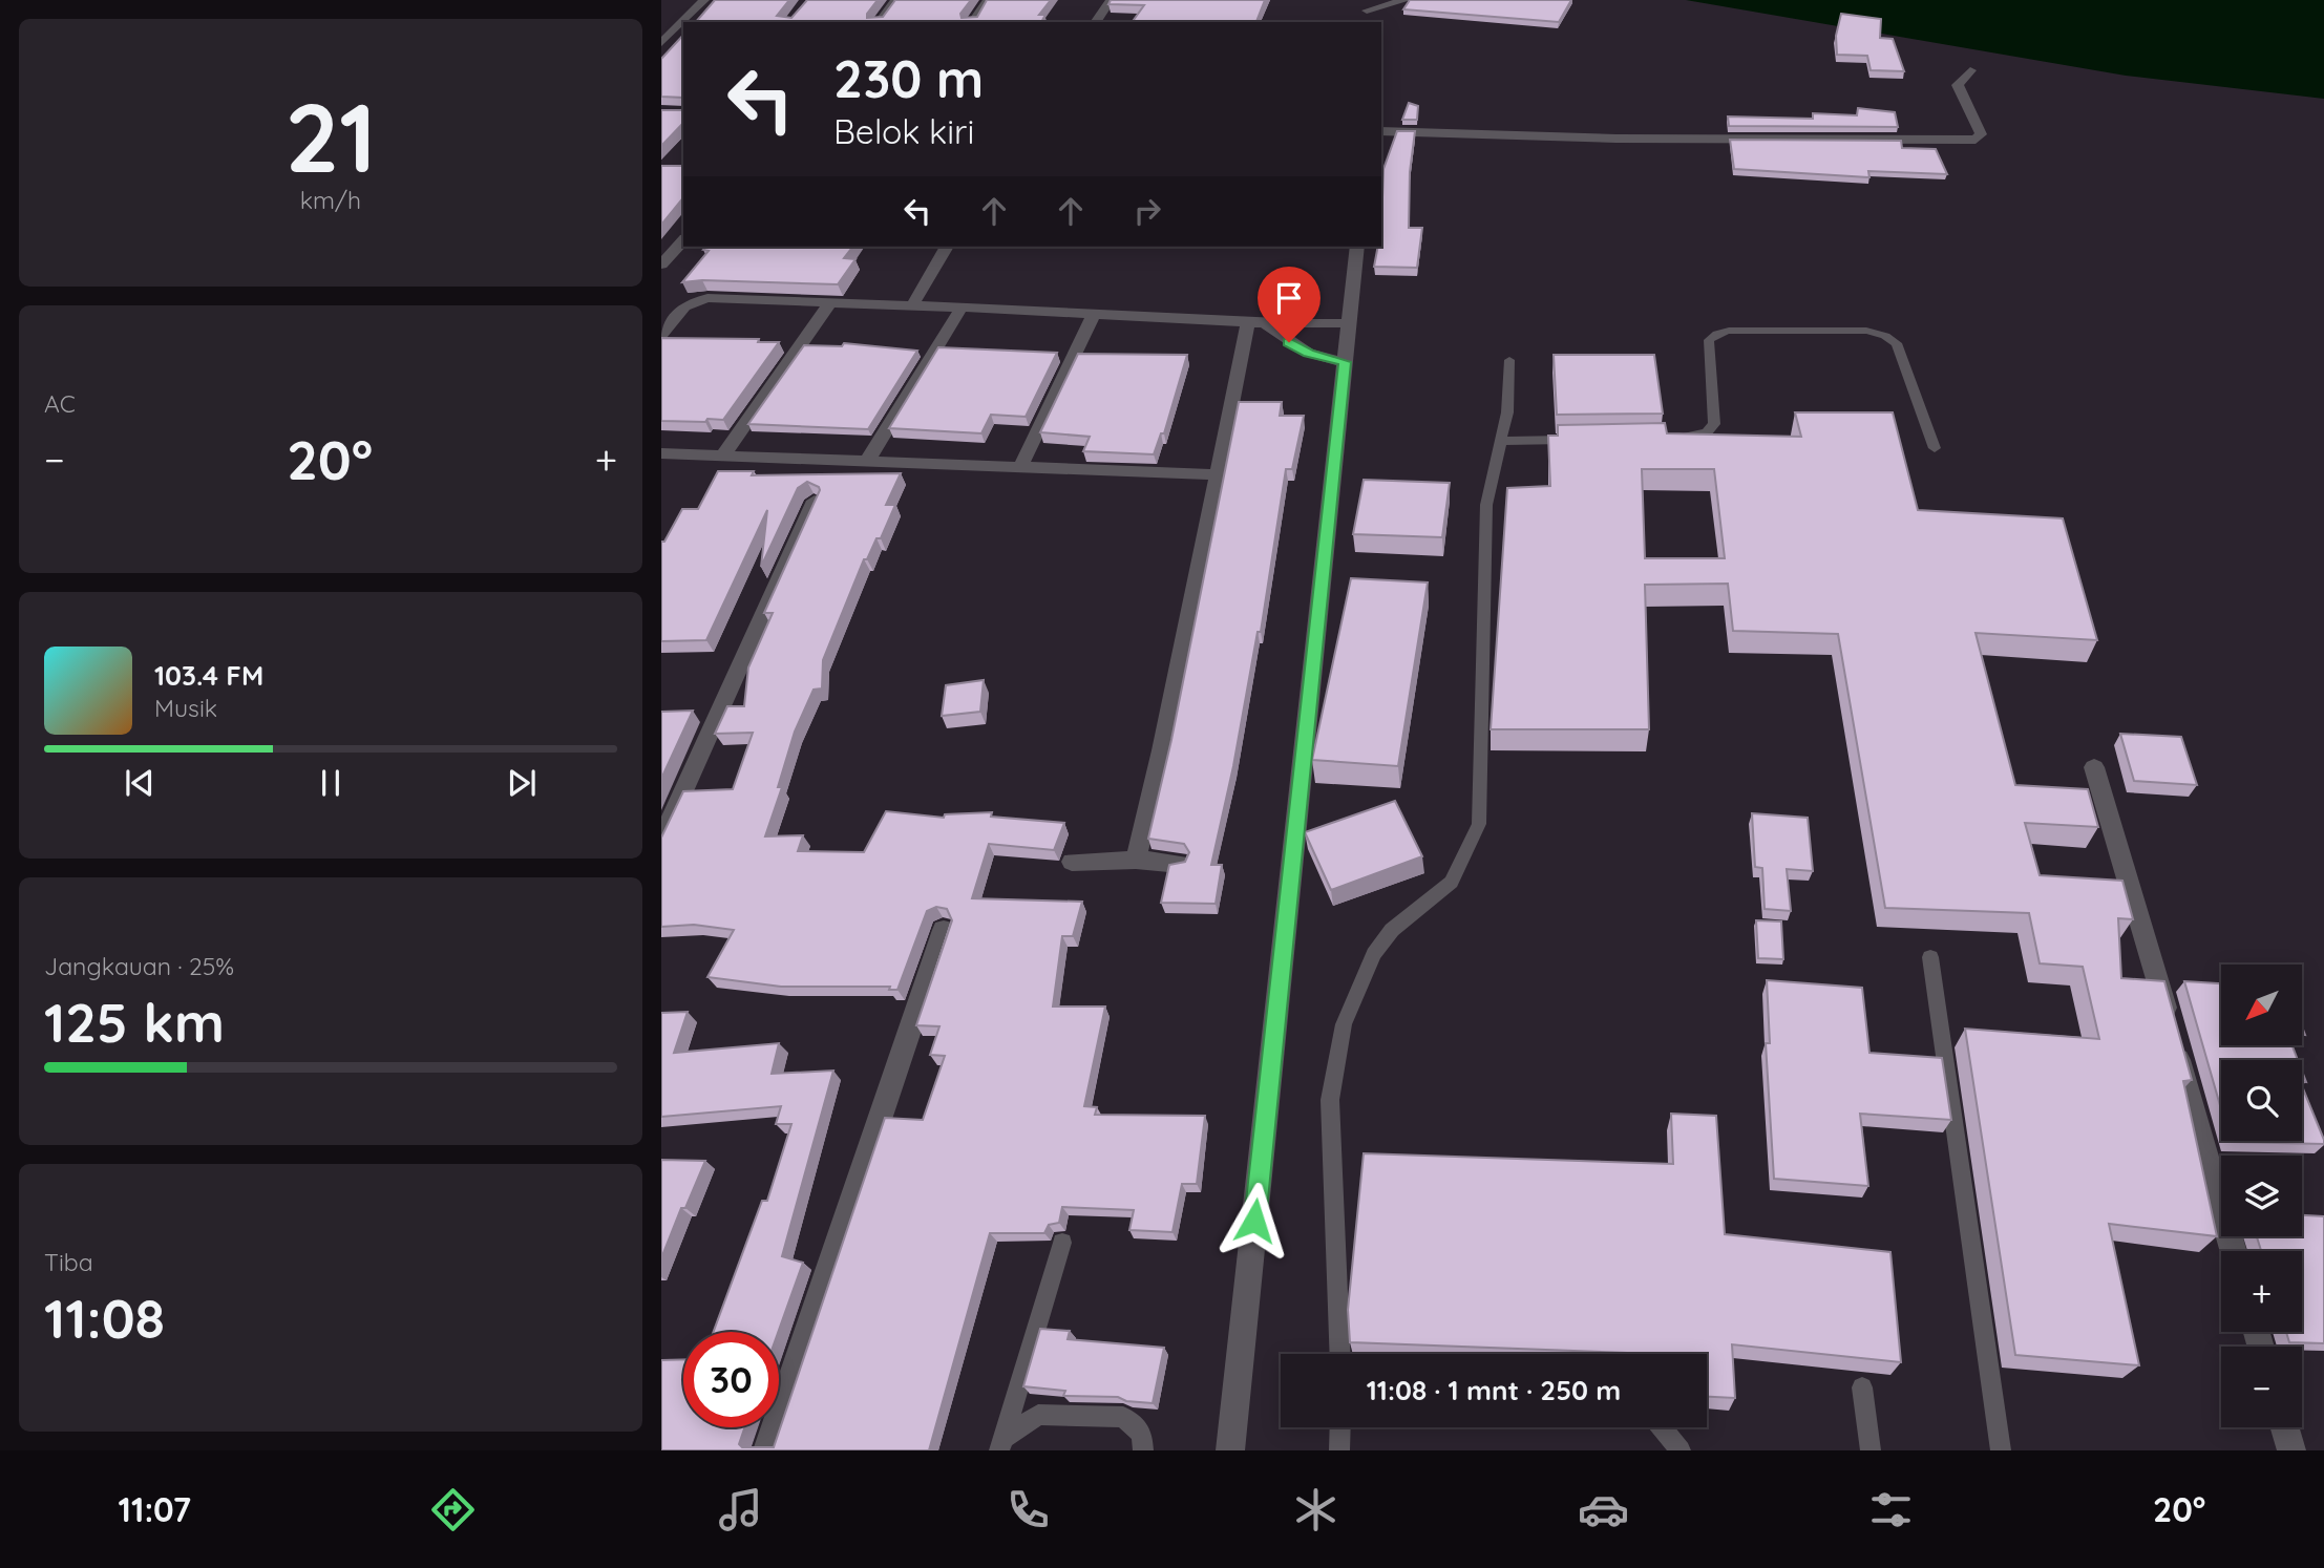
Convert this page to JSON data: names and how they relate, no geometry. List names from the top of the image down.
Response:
{
  "north": "bottom left",
  "page": {
    "tile": [
      ["21", "km/h"],
      "AC",
      ["Jangkauan · 25%", "125 km"],
      ["Tiba", "11:08"]
    ],
    "turn": ["230 m", "Belok kiri"],
    "heat": ["−", "20°", "+"],
    "song": ["103.4 FM", "Musik"],
    "map_buttons": ["+", "−"],
    "limit": "30",
    "trip": "11:08 · 1 mnt · 250 m",
    "tabs": ["11:07", "20°"]
  }
}
